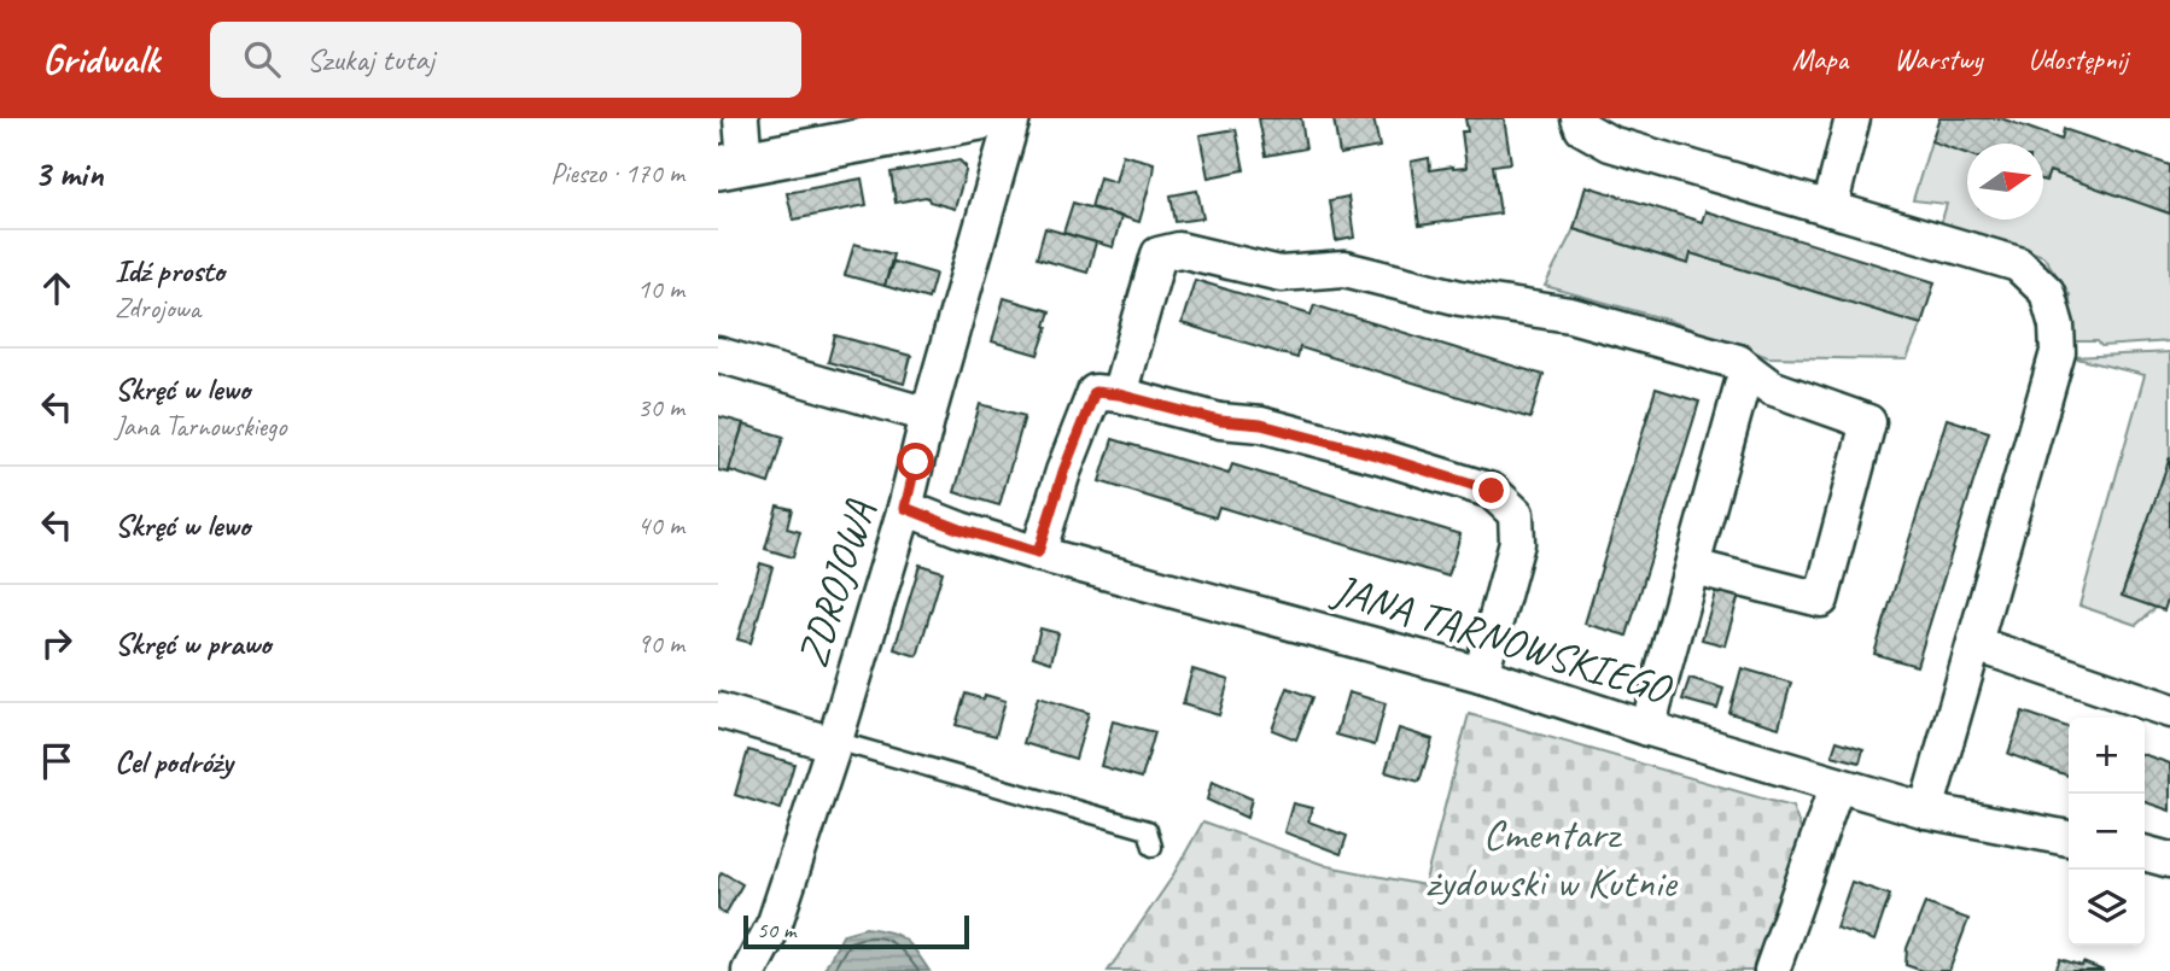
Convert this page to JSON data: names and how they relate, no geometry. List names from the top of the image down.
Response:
{
  "streets": {
    "street": ["ZDROJOWA", "JANA TARNOWSKIEGO"]
  },
  "crossings": [
    ["ZDROJOWA", "JANA TARNOWSKIEGO"]
  ],
  "parks": ["Cmentarz żydowski w Kutnie"],
  "scale_bar": "50 m",
  "north": "right",
  "page": {
    "header": "Gridwalk",
    "search": "Szukaj tutaj",
    "nav": ["Mapa", "Warstwy", "Udostępnij"],
    "heading": ["3 min", "Pieszo · 170 m"],
    "list": [
      ["Idź prosto", "Zdrojowa", "10 m"],
      ["Skręć w lewo", "Jana Tarnowskiego", "30 m"],
      ["Skręć w lewo", "40 m"],
      ["Skręć w prawo", "90 m"],
      "Cel podróży"
    ],
    "map_buttons": ["+", "−"],
    "scale": "50 m"
  }
}
